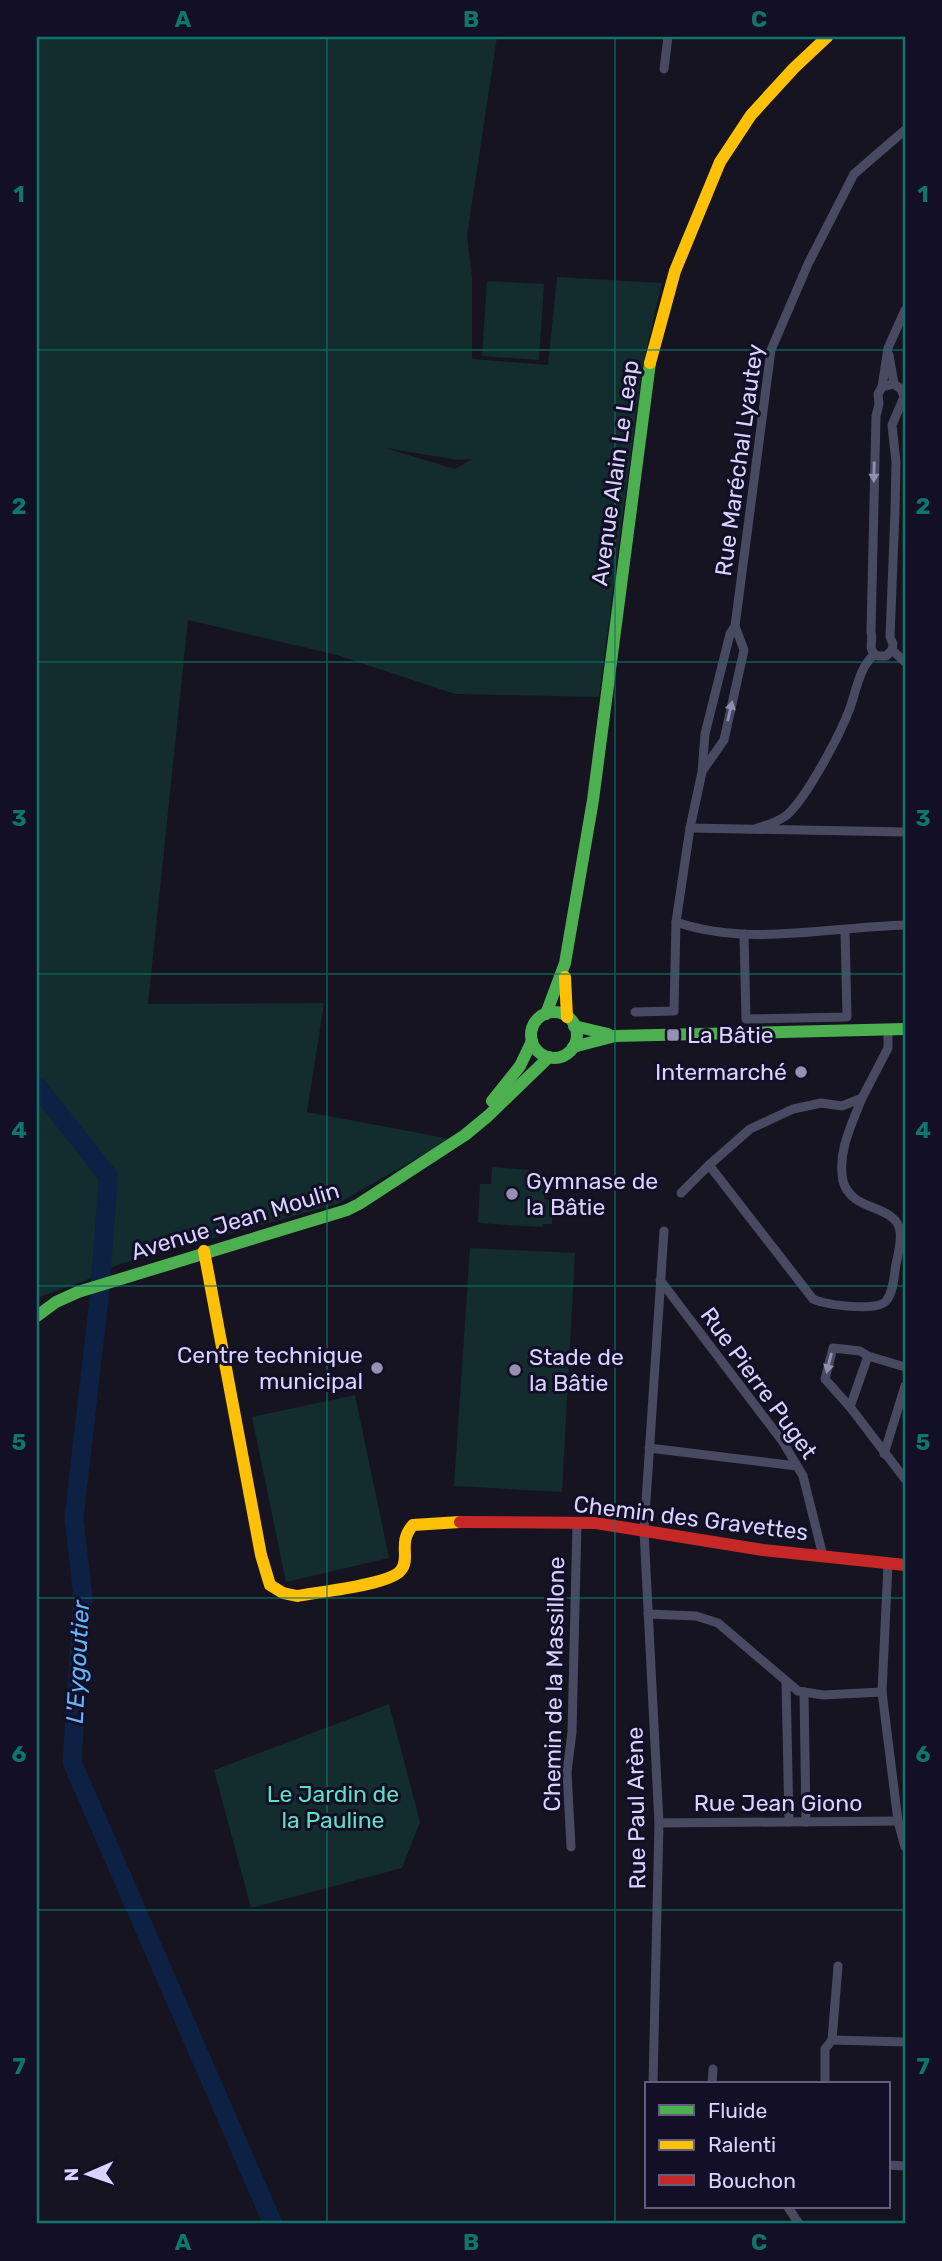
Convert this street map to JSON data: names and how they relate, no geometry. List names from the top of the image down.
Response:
{
  "streets": {
    "street": [
      "Rue Maréchal Lyautey",
      "Avenue Alain Le Leap",
      "Avenue Jean Moulin",
      "Rue Pierre Puget",
      "Chemin des Gravettes",
      "Chemin de la Massillone",
      "Rue Jean Giono",
      "Rue Paul Arène"
    ]
  },
  "crossings": [
    ["Avenue Alain Le Leap", "Avenue Jean Moulin"],
    ["Avenue Jean Moulin", "Chemin des Gravettes"],
    ["Rue Pierre Puget", "Chemin des Gravettes"],
    ["Rue Pierre Puget", "Rue Paul Arène"],
    ["Chemin des Gravettes", "Chemin de la Massillone"],
    ["Chemin des Gravettes", "Rue Paul Arène"],
    ["Rue Jean Giono", "Rue Paul Arène"]
  ],
  "water": ["L'Eygoutier"],
  "parks": ["Le Jardin de la Pauline"],
  "places": {
    "transit": ["La Bâtie"],
    "other": [
      "Intermarché",
      "Gymnase de la Bâtie",
      "Centre technique municipal",
      "Stade de la Bâtie"
    ]
  },
  "legend": ["Fluide", "Ralenti", "Bouchon"],
  "north": "left",
  "grid": {
    "columns": ["A", "B", "C"],
    "rows": [
      "1",
      "2",
      "3",
      "4",
      "5",
      "6",
      "7"
    ]
  }
}
